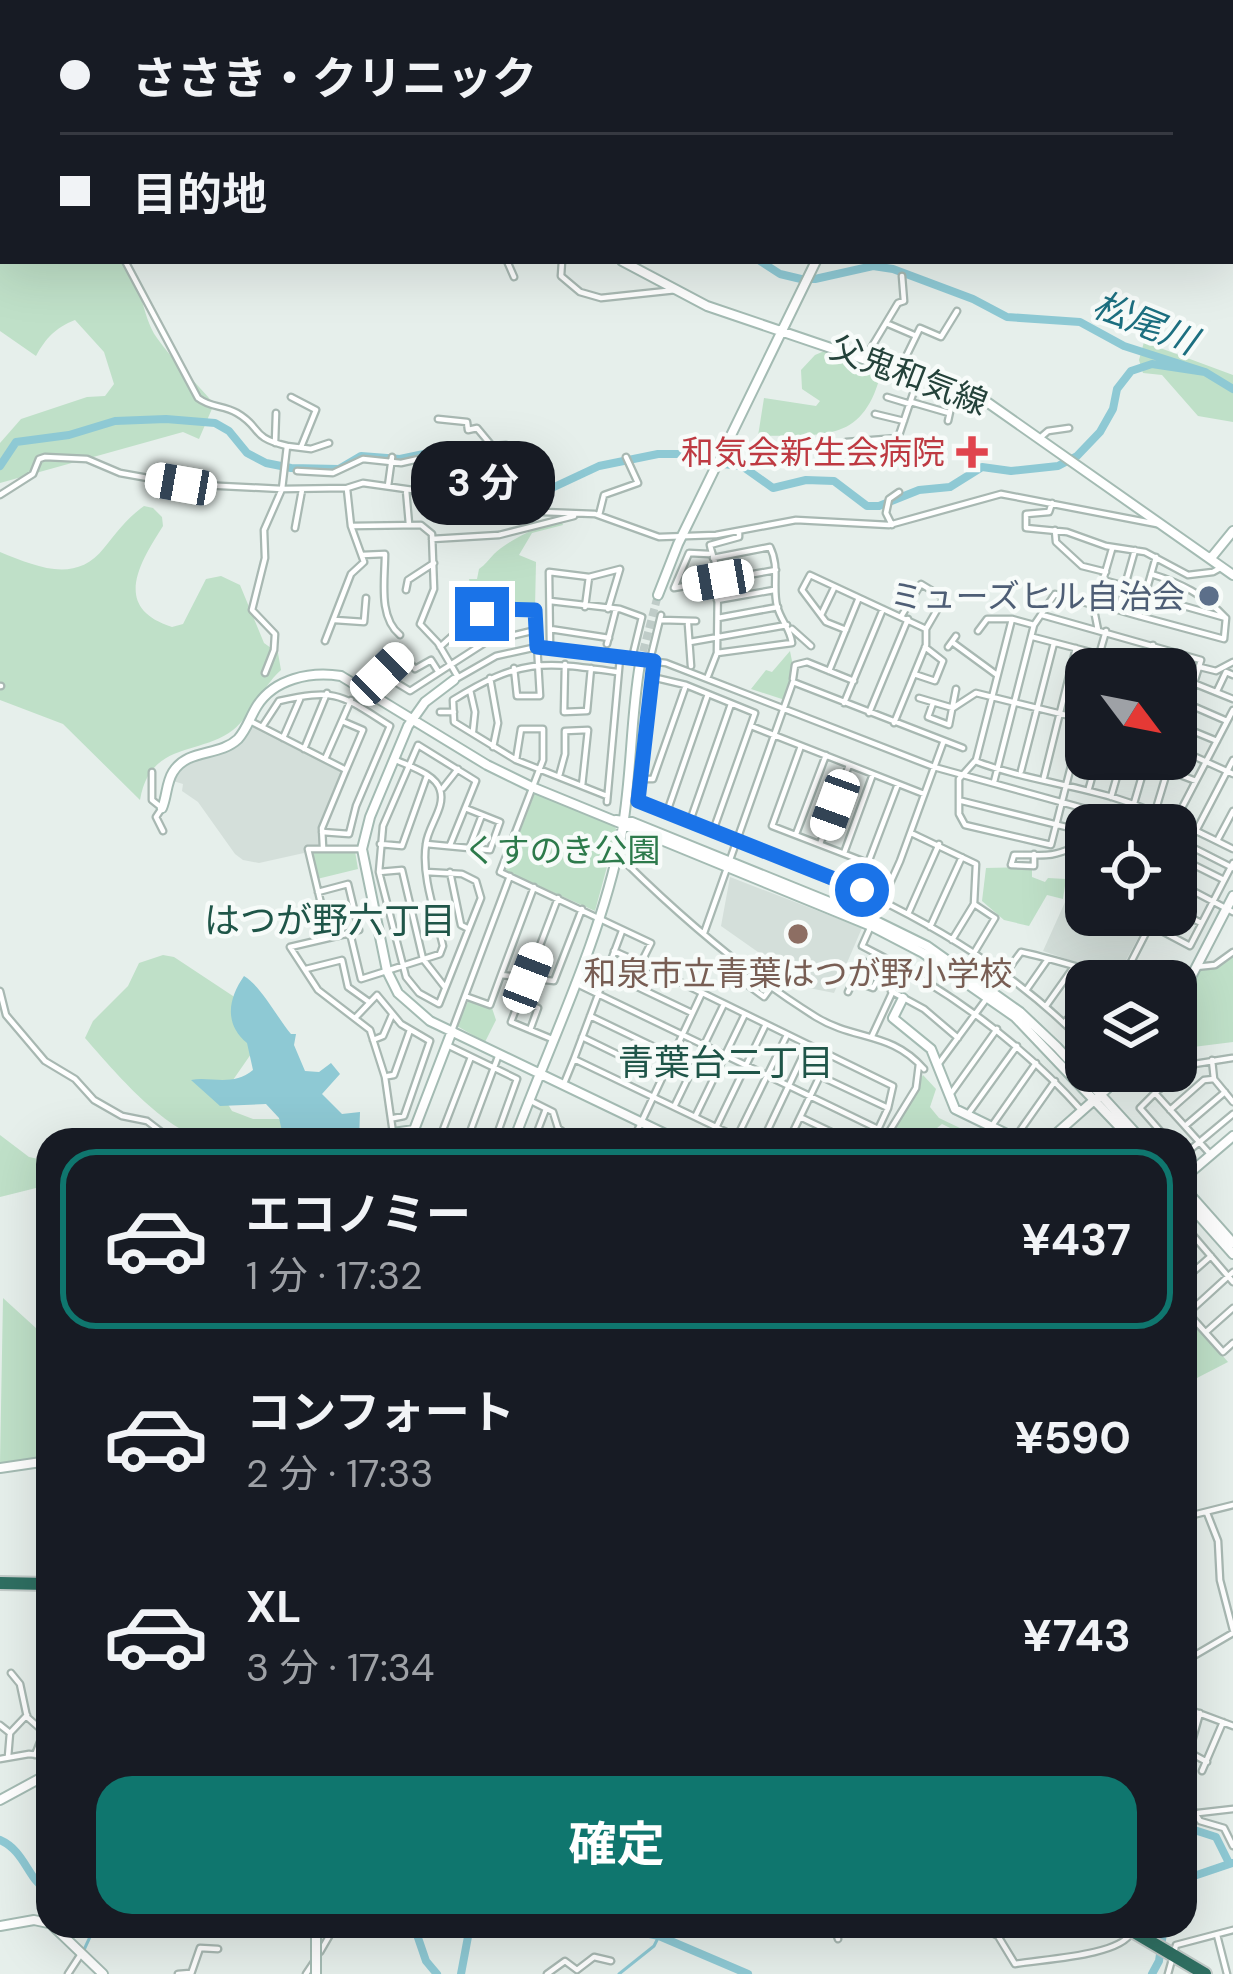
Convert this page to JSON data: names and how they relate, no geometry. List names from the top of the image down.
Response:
{
  "streets": {
    "street": ["父鬼和気線"]
  },
  "districts": ["はつが野六丁目", "青葉台二丁目"],
  "water": ["松尾川"],
  "parks": ["くすのき公園"],
  "places": {
    "health": ["和気会新生会病院"],
    "other": ["ミューズヒル自治会", "和泉市立青葉はつが野小学校"]
  },
  "north": "bottom right",
  "page": {
    "banner": ["ささき・クリニック", "目的地"],
    "bubble": "3 分",
    "list": [
      {
        "name": "エコノミー",
        "note": "1 分 · 17:32",
        "value": "¥437"
      },
      {
        "name": "コンフォート",
        "note": "2 分 · 17:33",
        "value": "¥590"
      },
      {
        "name": "XL",
        "note": "3 分 · 17:34",
        "value": "¥743"
      }
    ],
    "buttons": "確定"
  }
}
